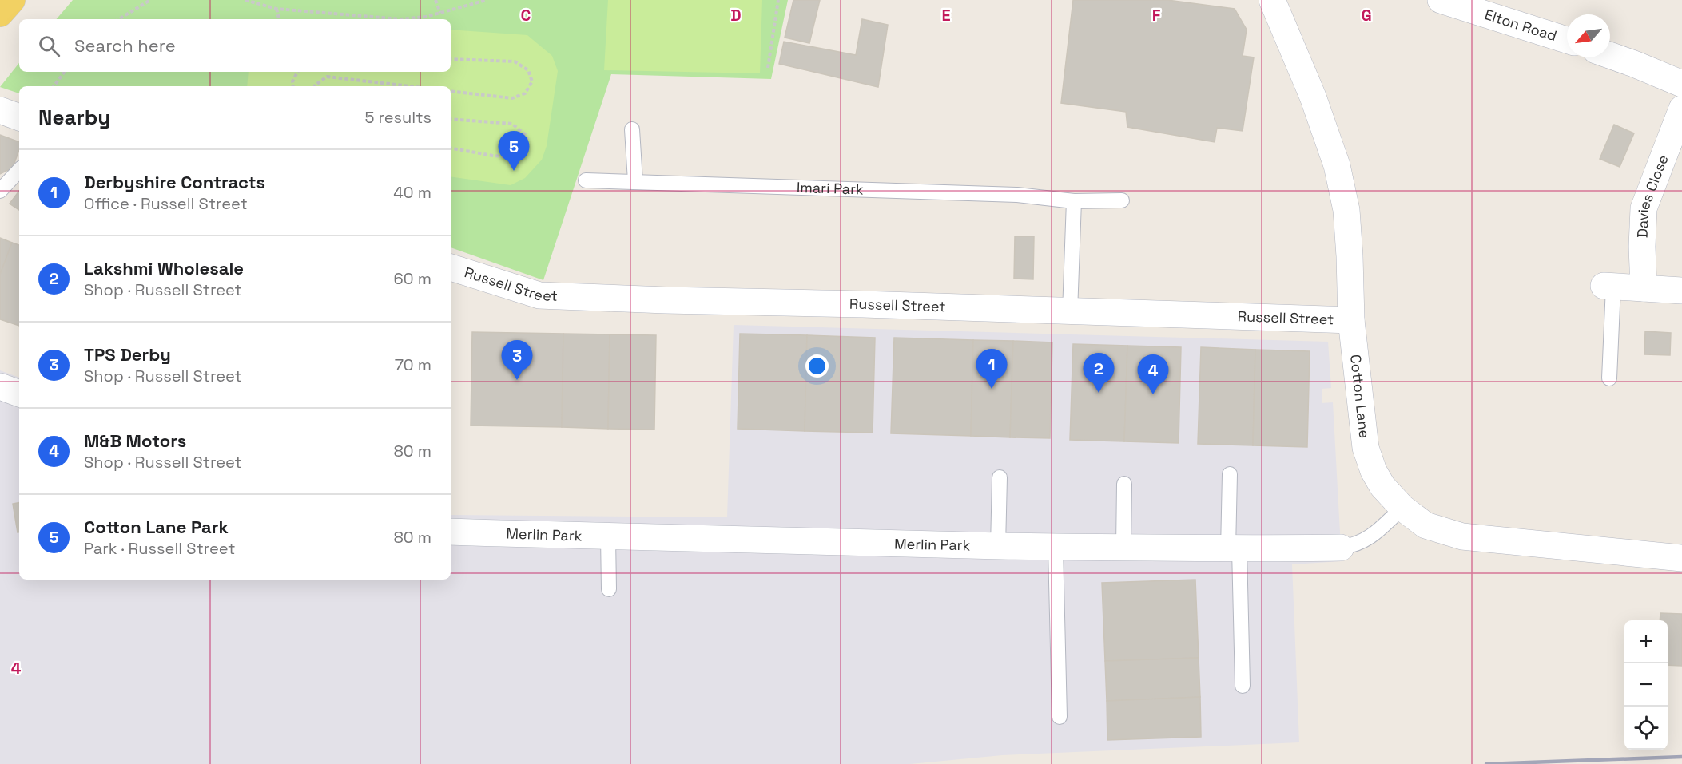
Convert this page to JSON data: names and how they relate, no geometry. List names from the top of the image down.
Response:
{
  "streets": {
    "street": [
      "Elton Road",
      "Davies Close",
      "Russell Street",
      "Cotton Lane",
      "Merlin Park"
    ],
    "lane": ["Imari Park"]
  },
  "crossings": [
    ["Russell Street", "Cotton Lane"],
    ["Cotton Lane", "Merlin Park"]
  ],
  "north": "bottom left",
  "page": {
    "search": "Search here",
    "heading": ["Nearby", "5 results"],
    "pins": [
      "5",
      "3",
      "1",
      "2",
      "4"
    ],
    "list": [
      {
        "mark": "1",
        "name": "Derbyshire Contracts",
        "note": "Office · Russell Street",
        "value": "40 m"
      },
      {
        "mark": "2",
        "name": "Lakshmi Wholesale",
        "note": "Shop · Russell Street",
        "value": "60 m"
      },
      {
        "mark": "3",
        "name": "TPS Derby",
        "note": "Shop · Russell Street",
        "value": "70 m"
      },
      {
        "mark": "4",
        "name": "M&B Motors",
        "note": "Shop · Russell Street",
        "value": "80 m"
      },
      {
        "mark": "5",
        "name": "Cotton Lane Park",
        "note": "Park · Russell Street",
        "value": "80 m"
      }
    ],
    "map_buttons": ["+", "−"]
  },
  "grid": {
    "columns": [
      "C",
      "D",
      "E",
      "F",
      "G"
    ],
    "rows": ["4"]
  }
}
